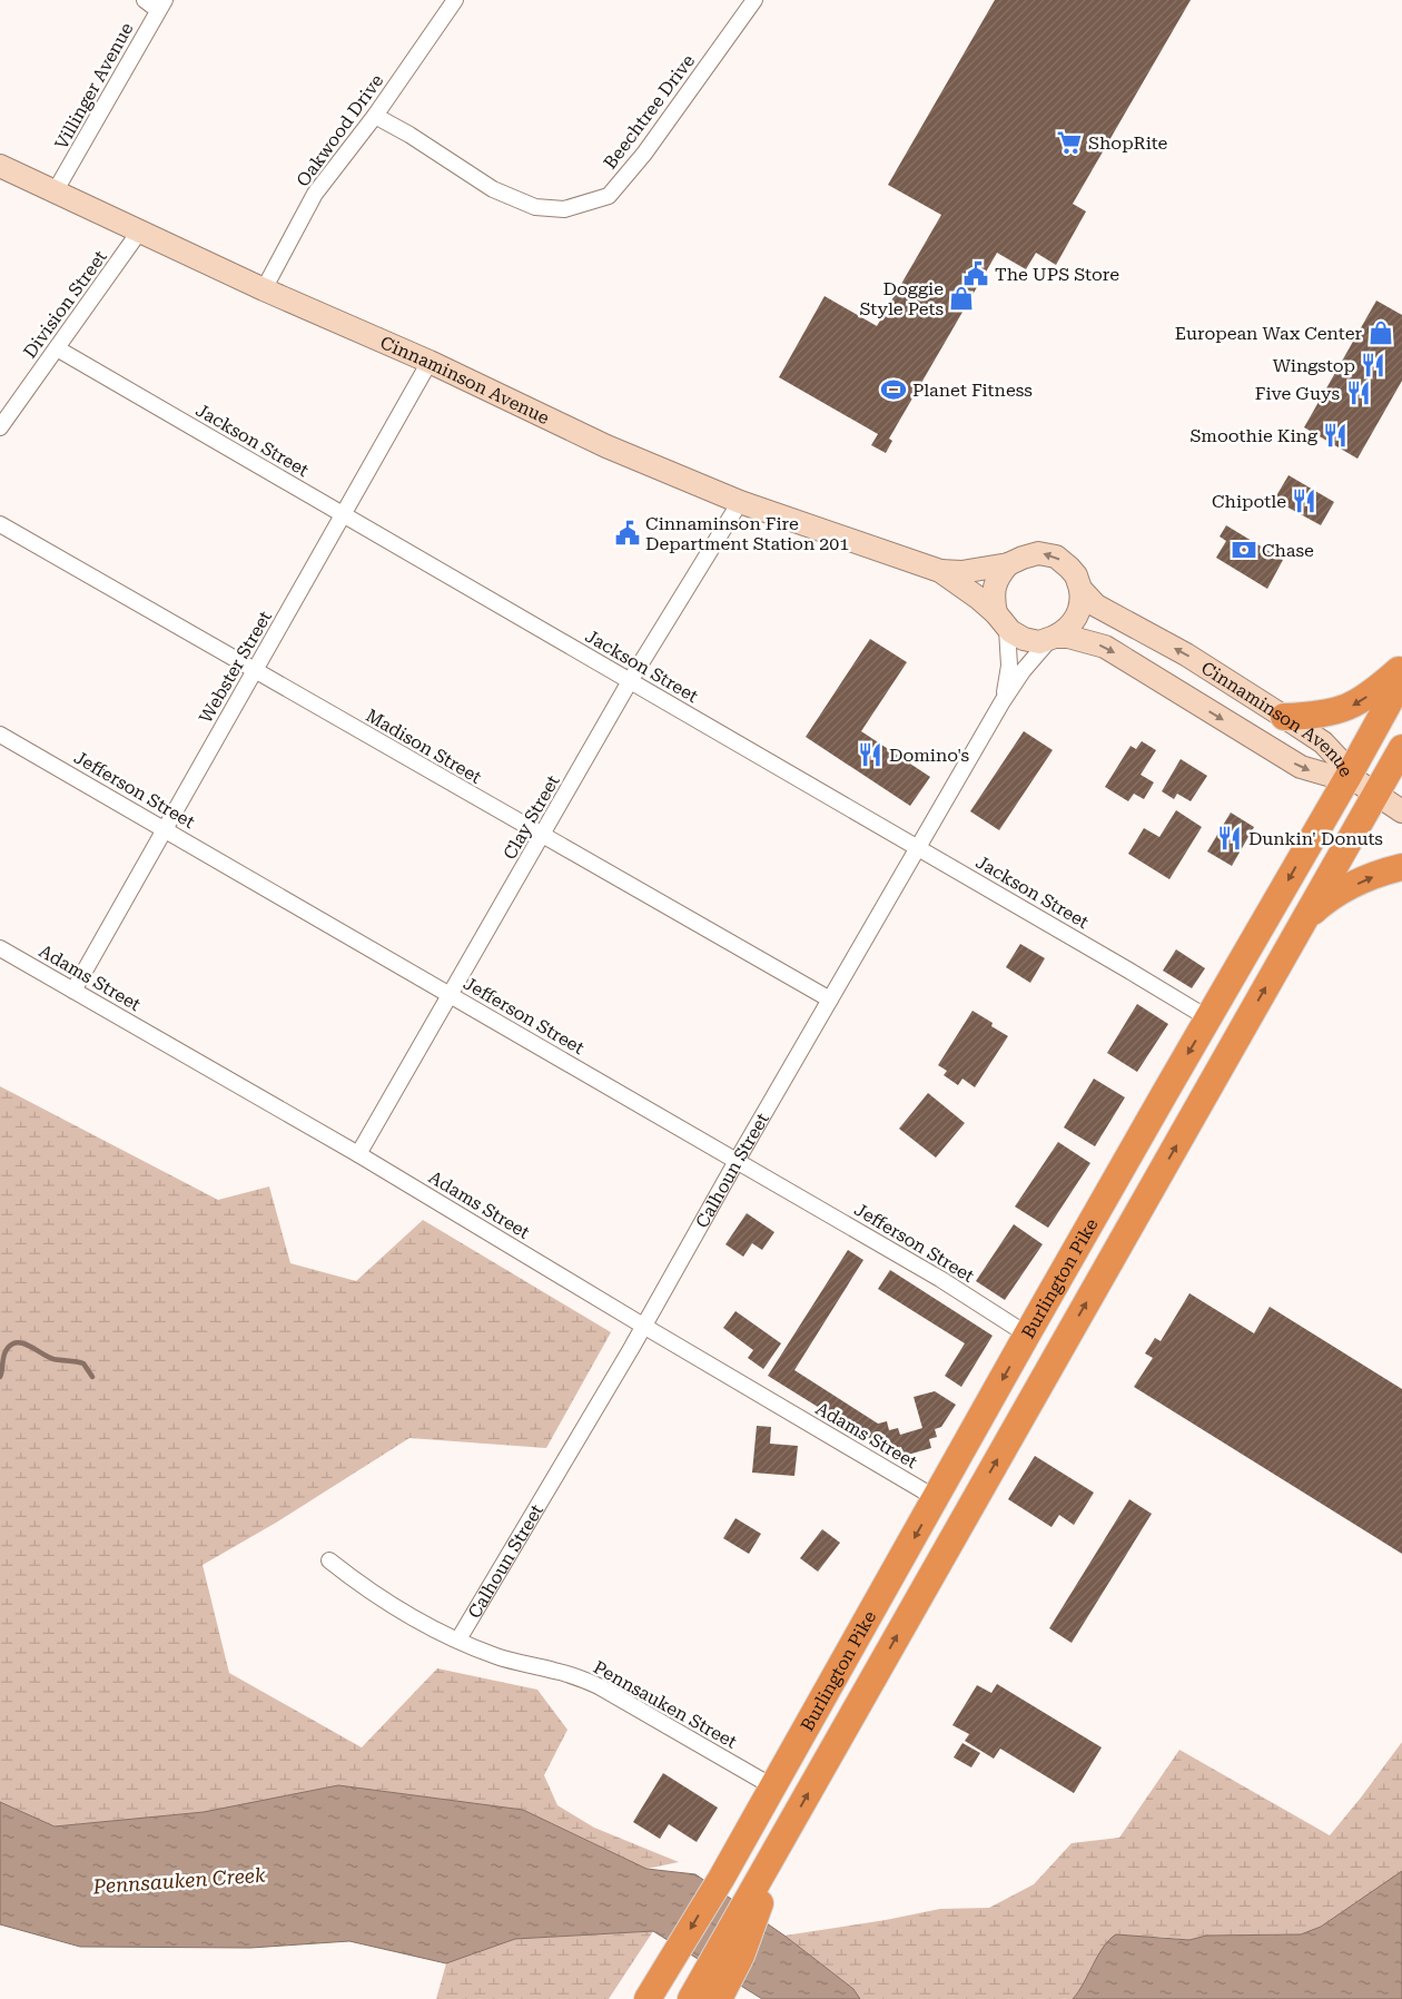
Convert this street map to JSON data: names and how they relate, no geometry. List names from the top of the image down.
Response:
{
  "streets": {
    "highway": ["Burlington Pike"],
    "main road": ["Cinnaminson Avenue", "Calhoun Street"],
    "street": [
      "Villinger Avenue",
      "Beechtree Drive",
      "Oakwood Drive",
      "Division Street",
      "Jackson Street",
      "Webster Street",
      "Madison Street",
      "Jefferson Street",
      "Clay Street",
      "Adams Street",
      "Pennsauken Street"
    ]
  },
  "crossings": [
    ["Villinger Avenue", "Cinnaminson Avenue"],
    ["Beechtree Drive", "Oakwood Drive"],
    ["Oakwood Drive", "Cinnaminson Avenue"],
    ["Division Street", "Cinnaminson Avenue"],
    ["Division Street", "Jackson Street"],
    ["Cinnaminson Avenue", "Webster Street"],
    ["Cinnaminson Avenue", "Clay Street"],
    ["Cinnaminson Avenue", "Calhoun Street"],
    ["Cinnaminson Avenue", "Burlington Pike"],
    ["Jackson Street", "Webster Street"],
    ["Jackson Street", "Clay Street"],
    ["Jackson Street", "Calhoun Street"],
    ["Jackson Street", "Burlington Pike"],
    ["Webster Street", "Madison Street"],
    ["Webster Street", "Jefferson Street"],
    ["Webster Street", "Adams Street"],
    ["Madison Street", "Clay Street"],
    ["Madison Street", "Calhoun Street"],
    ["Jefferson Street", "Clay Street"],
    ["Jefferson Street", "Calhoun Street"],
    ["Jefferson Street", "Burlington Pike"],
    ["Clay Street", "Adams Street"],
    ["Adams Street", "Calhoun Street"],
    ["Adams Street", "Burlington Pike"],
    ["Calhoun Street", "Pennsauken Street"],
    ["Burlington Pike", "Pennsauken Street"]
  ],
  "water": ["Pennsauken Creek"],
  "places": {
    "supermarket": ["ShopRite"],
    "public building": ["The UPS Store", "Cinnaminson Fire Department Station 201"],
    "shop": ["Doggie Style Pets", "European Wax Center"],
    "restaurant": [
      "Wingstop",
      "Five Guys",
      "Smoothie King",
      "Chipotle",
      "Domino's",
      "Dunkin' Donuts"
    ],
    "sports": ["Planet Fitness"],
    "bank": ["Chase"]
  }
}
